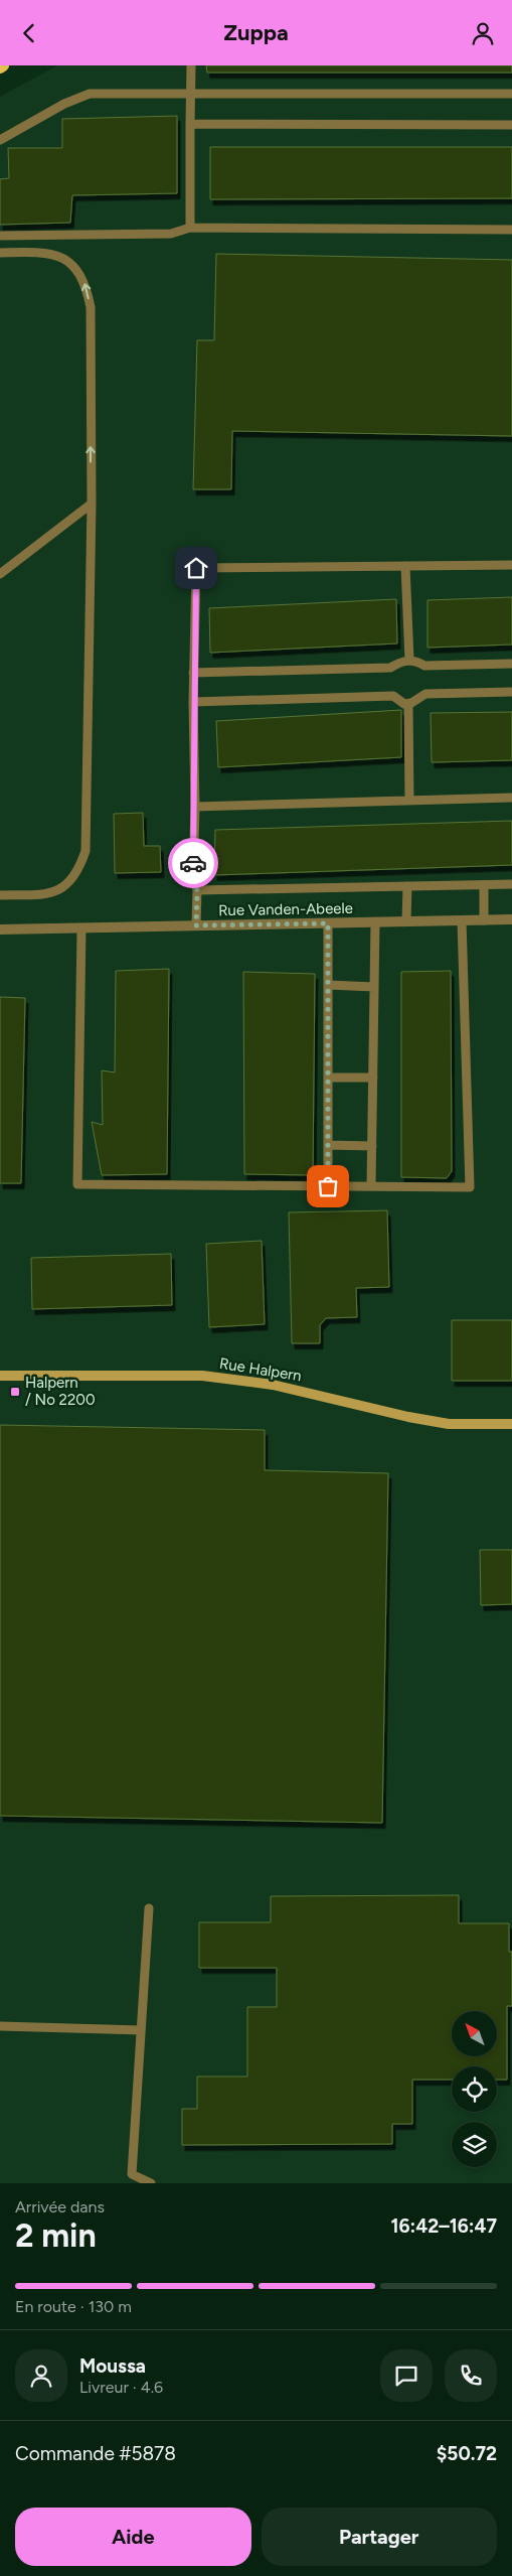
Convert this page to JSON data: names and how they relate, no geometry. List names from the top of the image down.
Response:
{
  "streets": {
    "street": ["Rue Vanden-Abeele", "Rue Halpern"]
  },
  "places": {
    "transit": ["Halpern / No 2200"]
  },
  "north": "top left",
  "page": {
    "header": "Zuppa",
    "heading": ["2 min", "Arrivée dans", "16:42–16:47"],
    "panel": [
      "Moussa",
      "Livreur · 4.6",
      "Commande #5878",
      "$50.72"
    ],
    "bar": "En route · 130 m",
    "buttons": ["Aide", "Partager"]
  }
}
